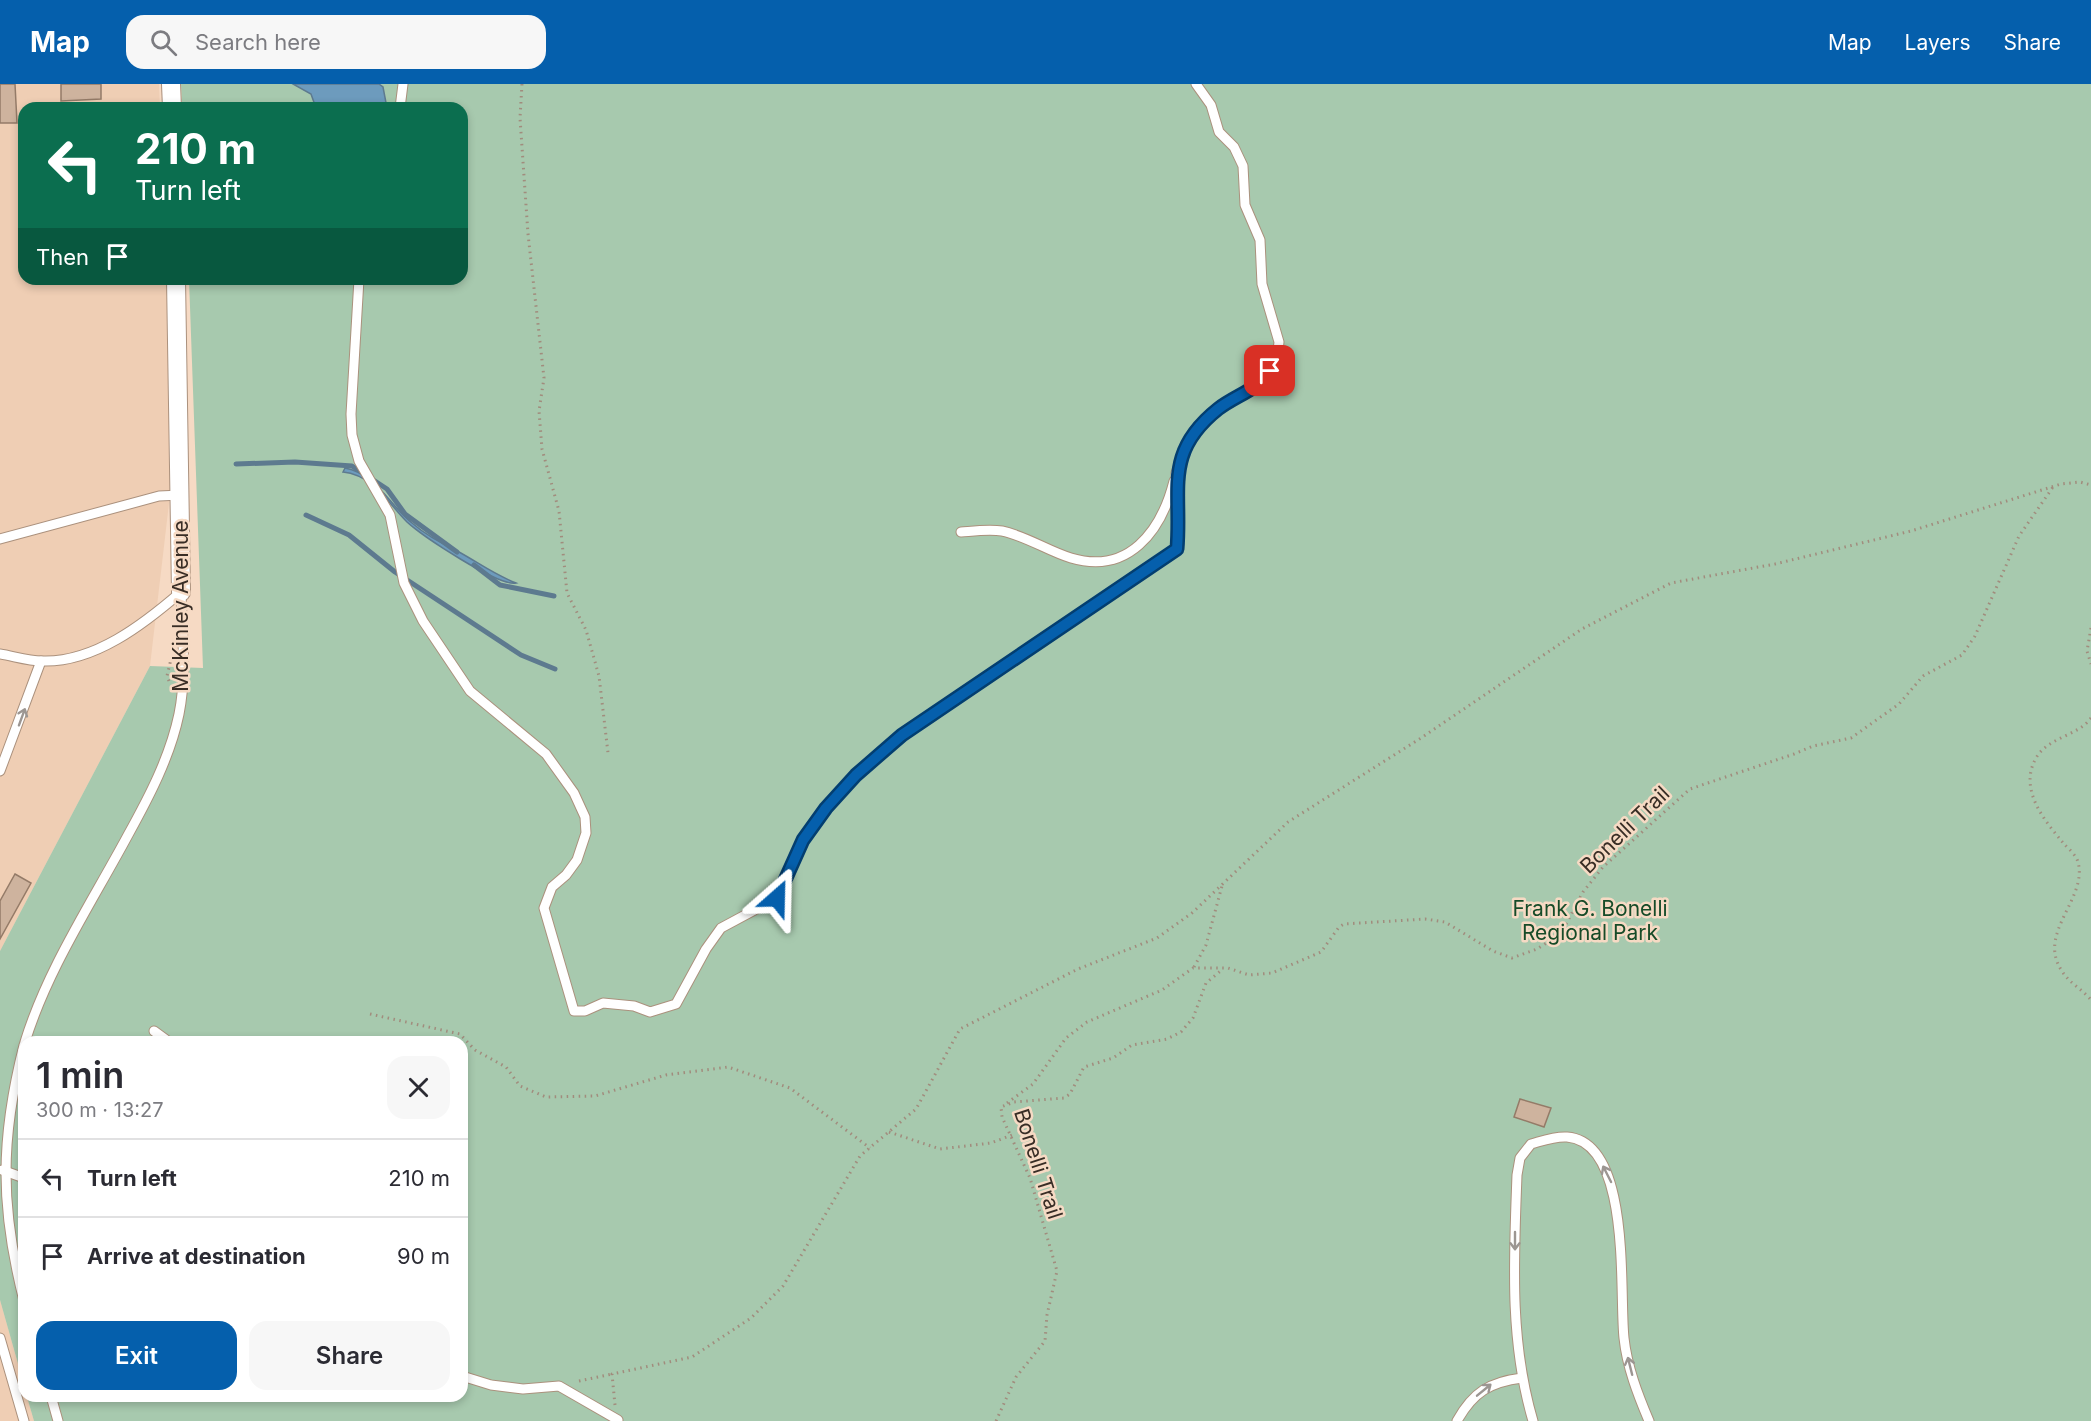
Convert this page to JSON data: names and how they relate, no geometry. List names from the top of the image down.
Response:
{
  "streets": {
    "street": ["McKinley Avenue"],
    "path": ["Bonelli Trail"]
  },
  "parks": ["Frank G. Bonelli Regional Park"],
  "page": {
    "header": "Map",
    "search": "Search here",
    "nav": ["Map", "Layers", "Share"],
    "turn": ["210 m", "Turn left"],
    "then": "Then",
    "heading": ["1 min", "300 m · 13:27"],
    "list": [
      {
        "name": "Turn left",
        "value": "210 m"
      },
      {
        "name": "Arrive at destination",
        "value": "90 m"
      }
    ],
    "buttons": ["Exit", "Share"]
  }
}
